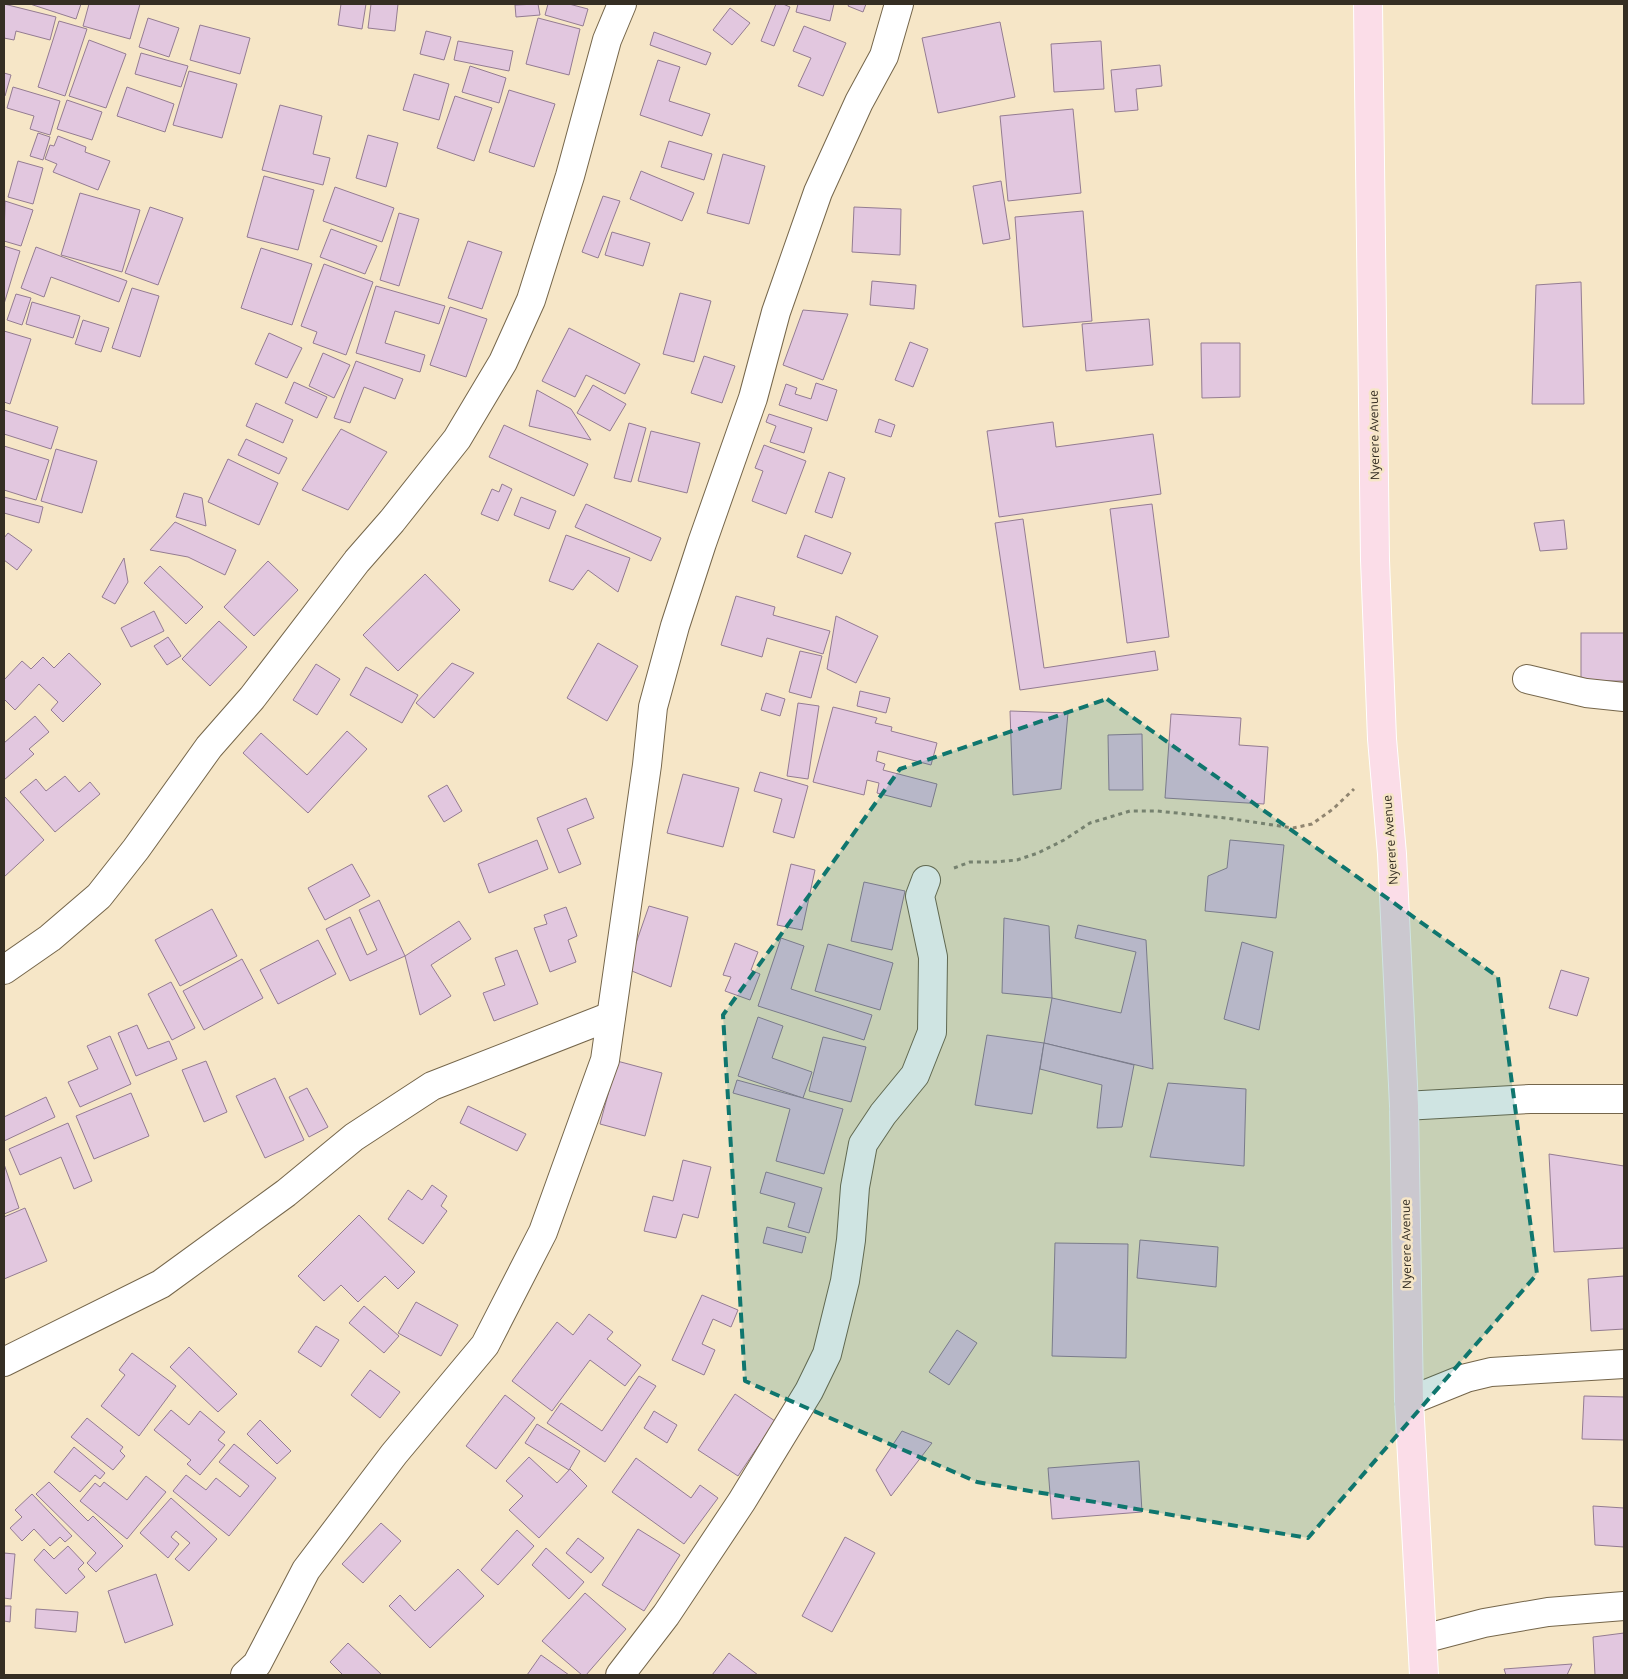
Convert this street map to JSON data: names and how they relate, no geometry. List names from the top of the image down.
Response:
{
  "streets": {
    "main road": ["Nyerere Avenue"]
  }
}
